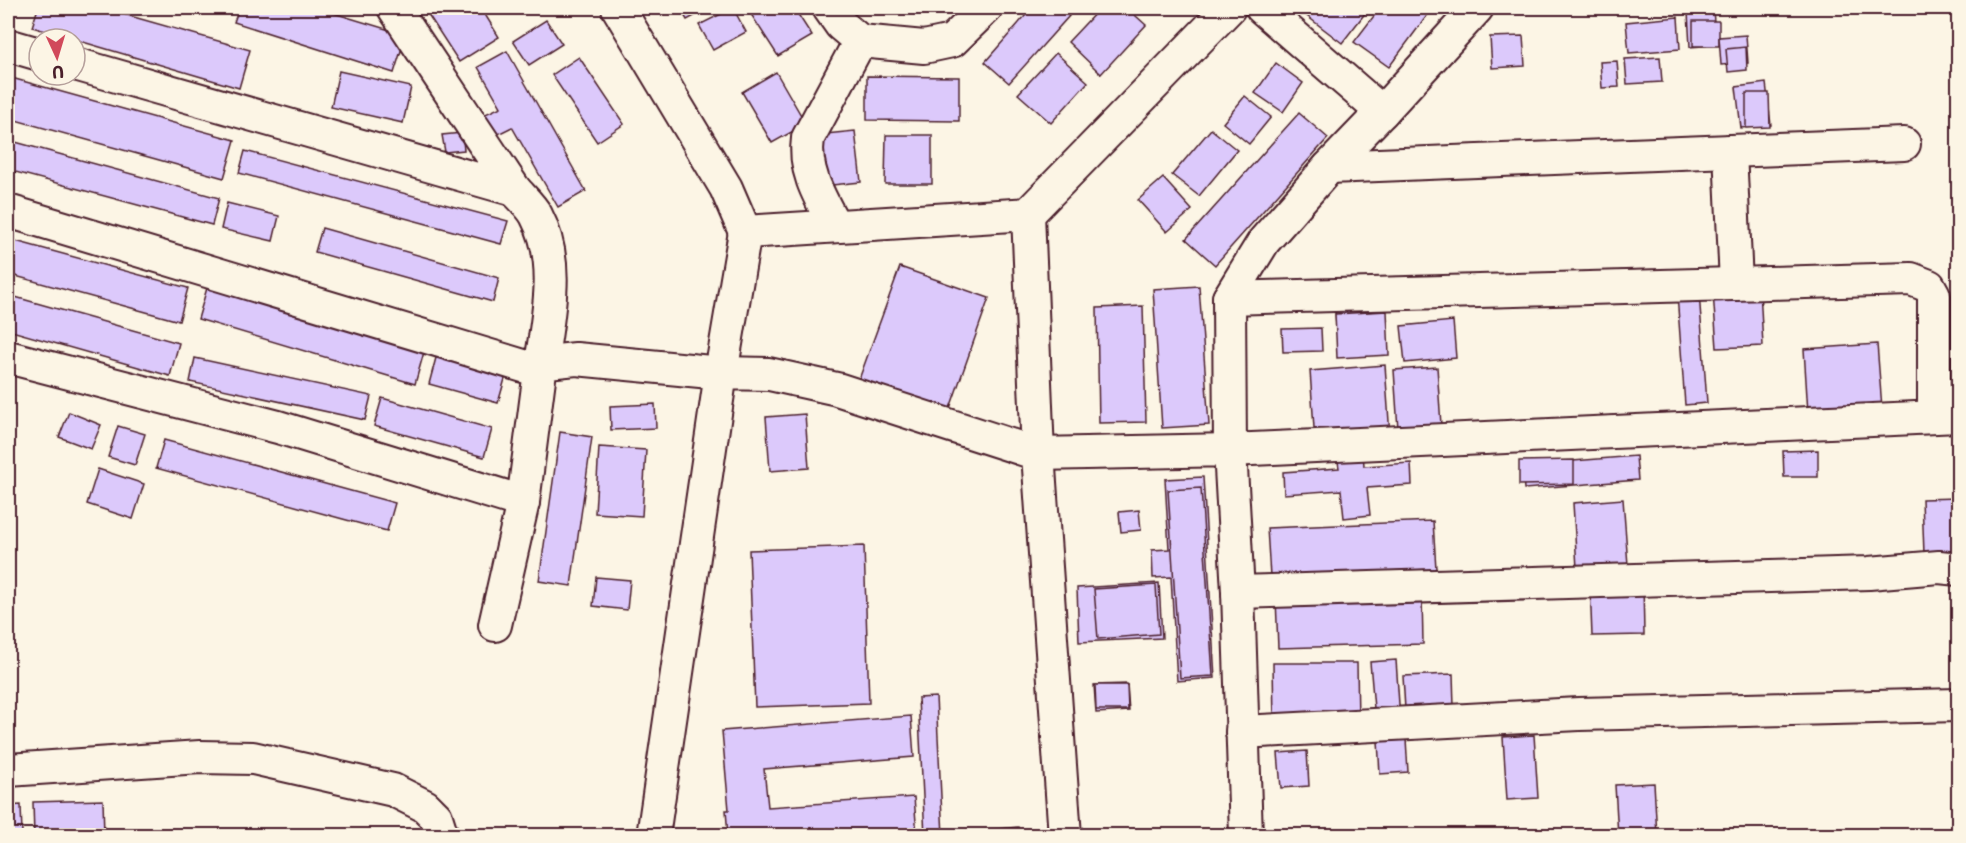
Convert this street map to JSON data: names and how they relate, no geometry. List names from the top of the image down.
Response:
{
  "north": "bottom"
}
